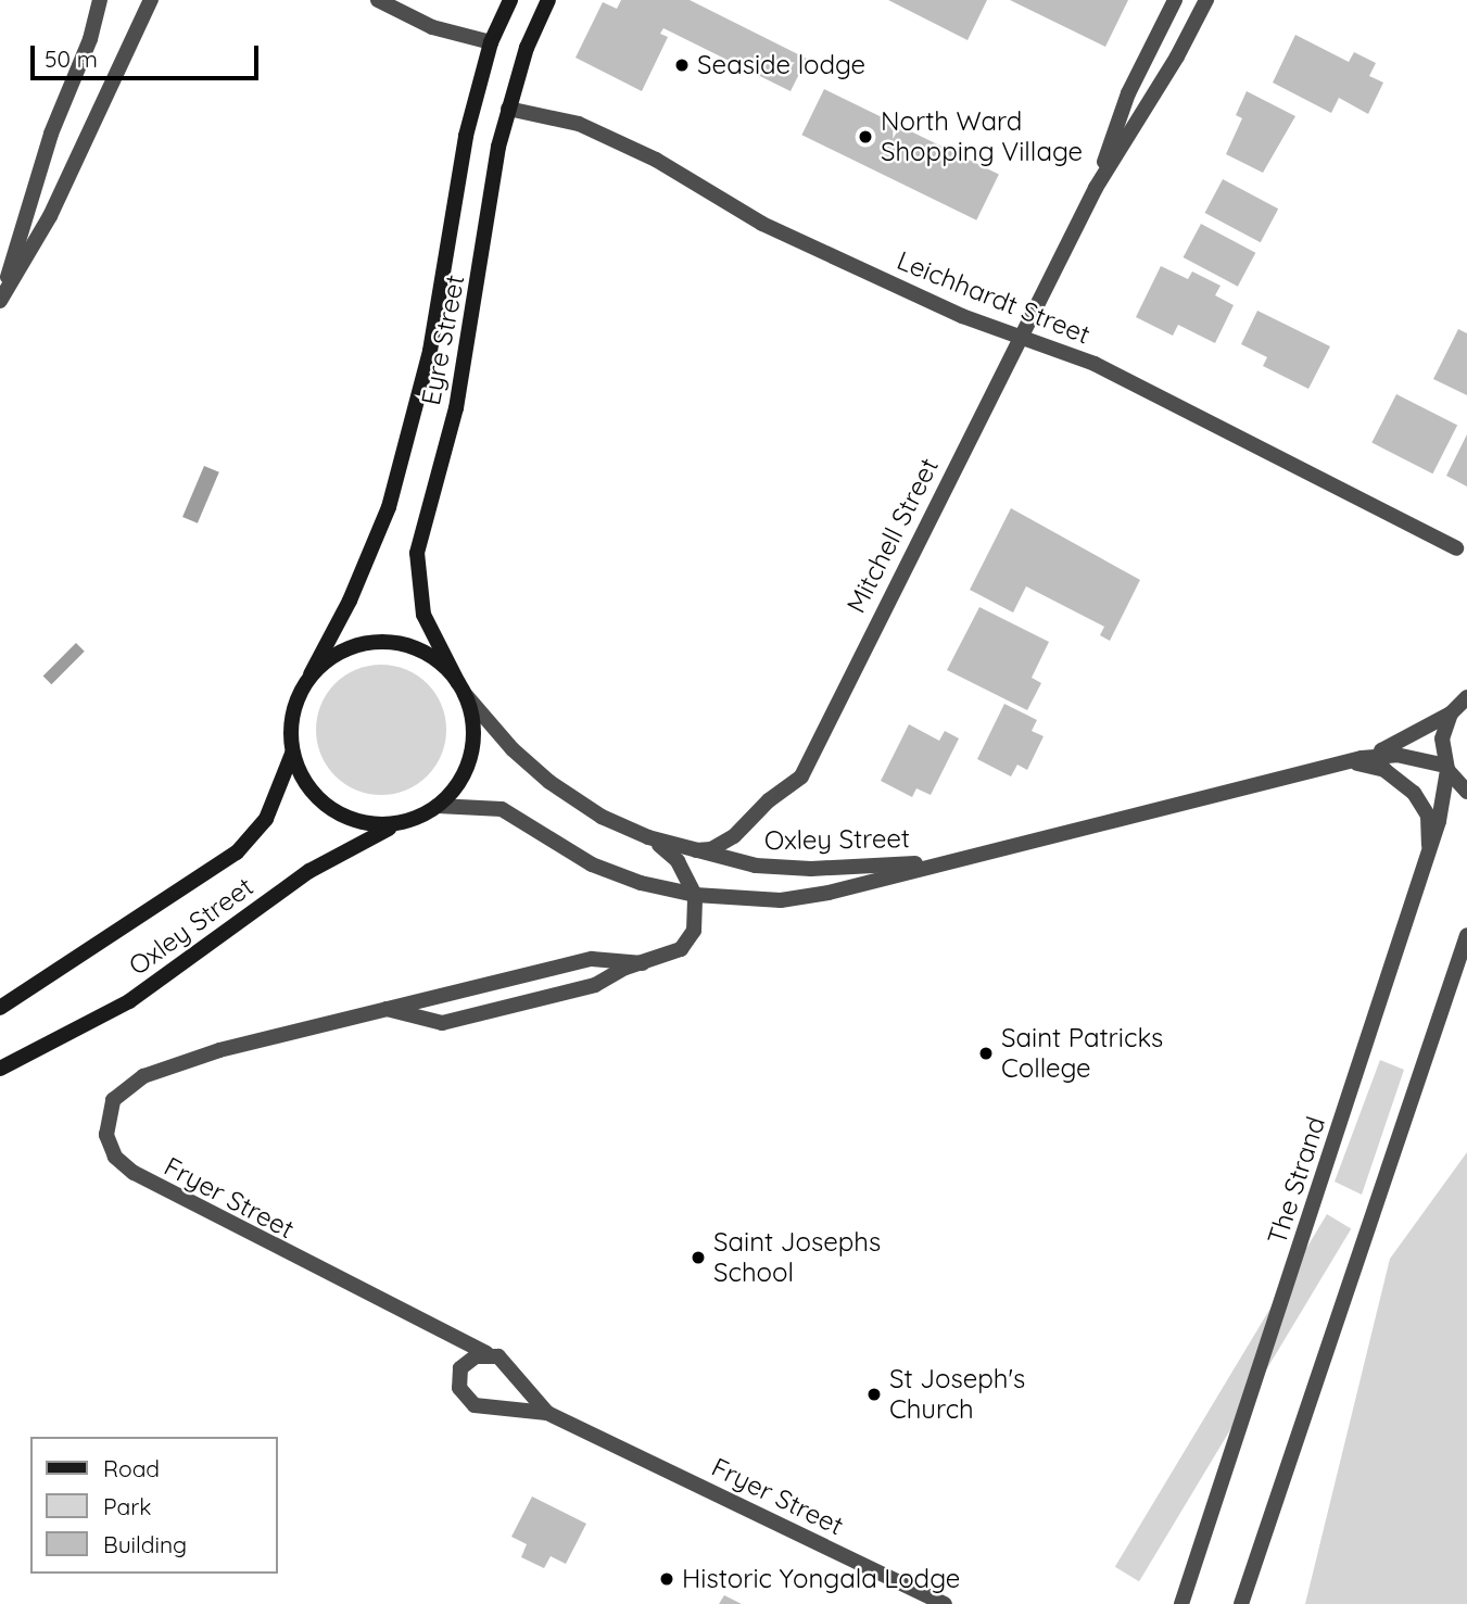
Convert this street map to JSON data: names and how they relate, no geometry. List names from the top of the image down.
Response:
{
  "streets": {
    "main road": ["Eyre Street", "Oxley Street"],
    "street": [
      "Leichhardt Street",
      "Mitchell Street",
      "The Strand",
      "Fryer Street"
    ]
  },
  "crossings": [
    ["Leichhardt Street", "Eyre Street"],
    ["Leichhardt Street", "Mitchell Street"],
    ["Eyre Street", "Oxley Street"],
    ["Mitchell Street", "Oxley Street"],
    ["Oxley Street", "The Strand"]
  ],
  "places": [
    "Seaside lodge",
    "North Ward Shopping Village",
    "Saint Patricks College",
    "Saint Josephs School",
    "St Joseph's Church",
    "Historic Yongala Lodge"
  ],
  "legend": ["Road", "Park", "Building"],
  "scale_bar": "50 m"
}
